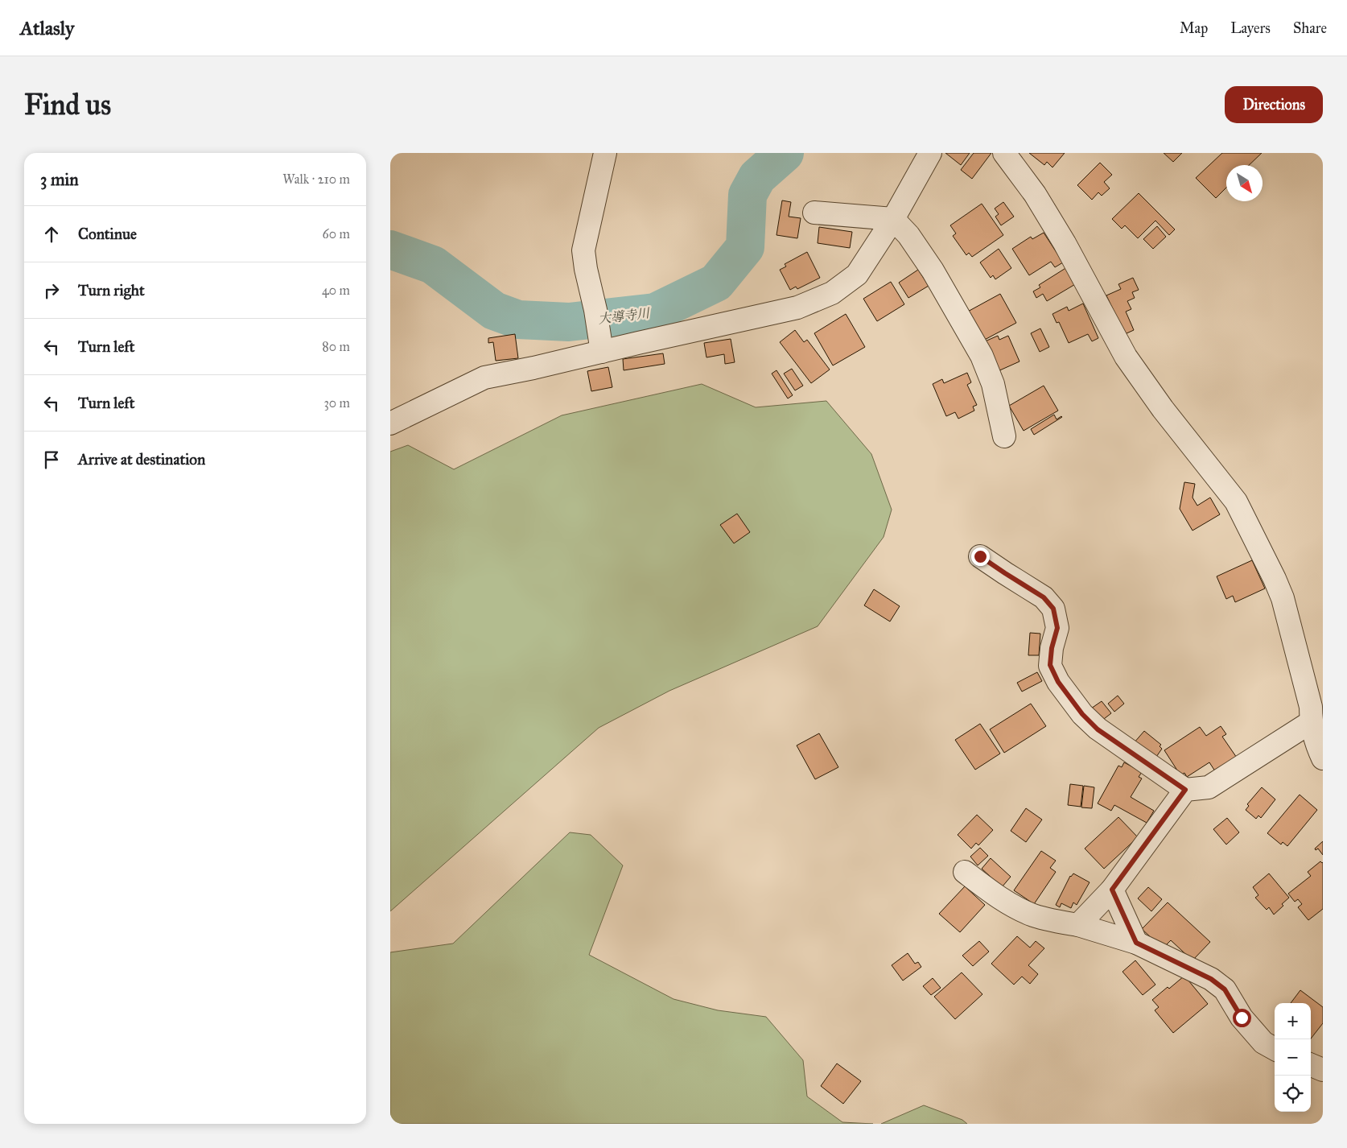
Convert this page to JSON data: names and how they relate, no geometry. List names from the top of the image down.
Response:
{
  "water": ["大導寺川"],
  "north": "bottom right",
  "page": {
    "header": "Atlasly",
    "nav": ["Map", "Layers", "Share"],
    "buttons": "Directions",
    "title": "Find us",
    "heading": ["3 min", "Walk · 210 m"],
    "list": [
      ["Continue", "60 m"],
      ["Turn right", "40 m"],
      ["Turn left", "80 m"],
      ["Turn left", "30 m"],
      "Arrive at destination"
    ],
    "map_buttons": ["+", "−"]
  }
}
